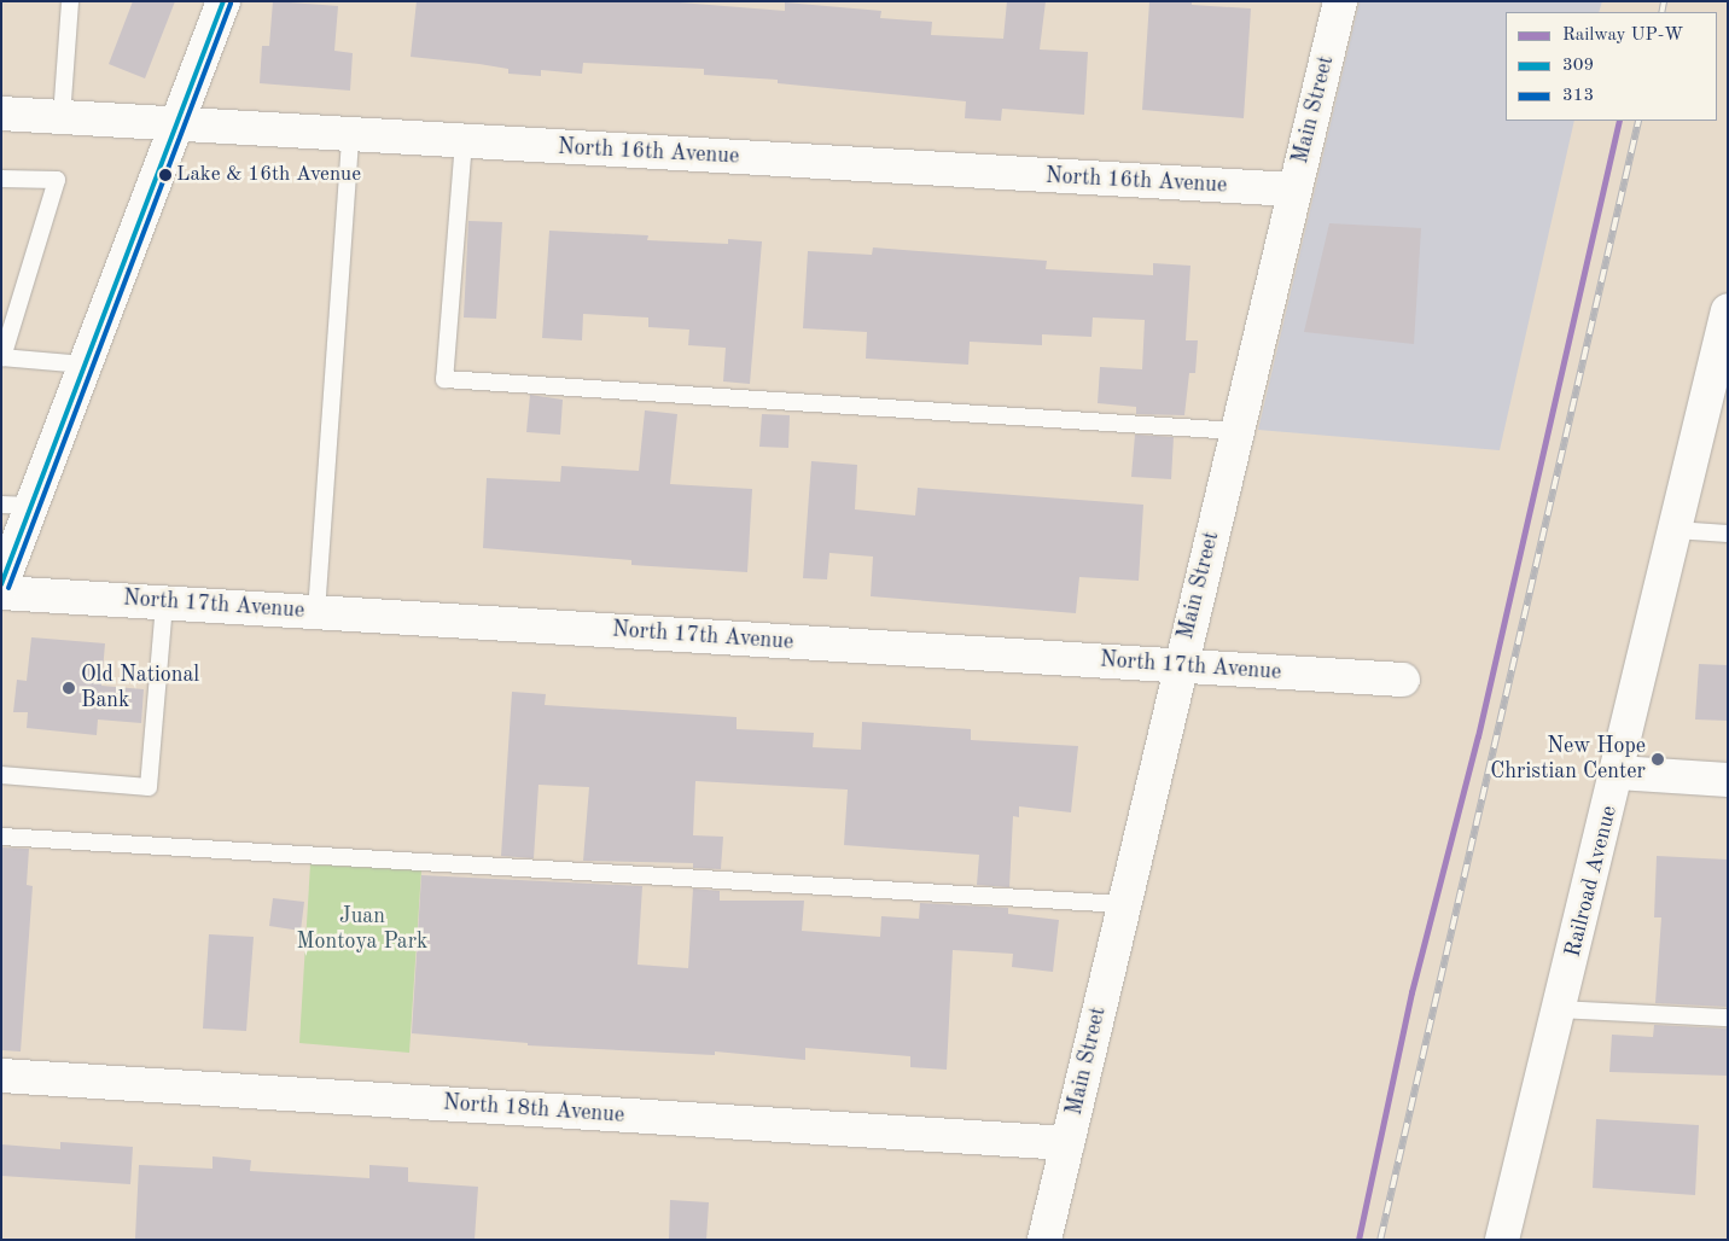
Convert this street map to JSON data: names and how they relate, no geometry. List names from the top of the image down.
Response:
{
  "streets": {
    "street": [
      "Main Street",
      "North 16th Avenue",
      "North 17th Avenue",
      "Railroad Avenue",
      "North 18th Avenue"
    ]
  },
  "crossings": [
    ["Main Street", "North 16th Avenue"],
    ["Main Street", "North 17th Avenue"],
    ["Main Street", "North 18th Avenue"]
  ],
  "parks": ["Juan Montoya Park"],
  "places": ["Lake & 16th Avenue", "Old National Bank", "New Hope Christian Center"],
  "lines": ["transit line 309", "transit line 313", "rail line UP-W"],
  "legend": ["Railway UP-W", "309", "313"]
}
